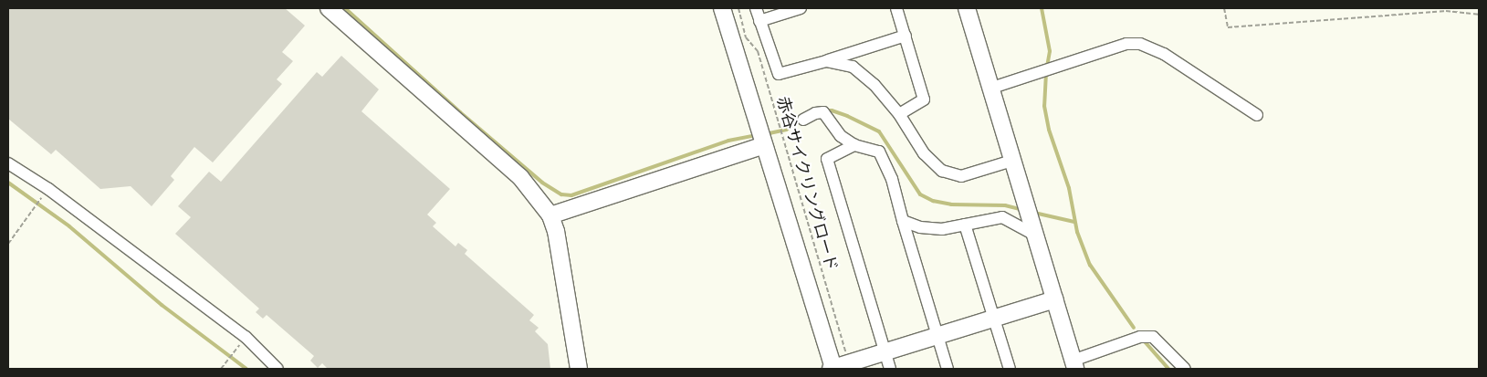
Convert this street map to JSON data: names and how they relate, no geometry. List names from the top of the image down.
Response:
{
  "streets": {
    "path": ["赤谷サイクリングロード"]
  }
}
